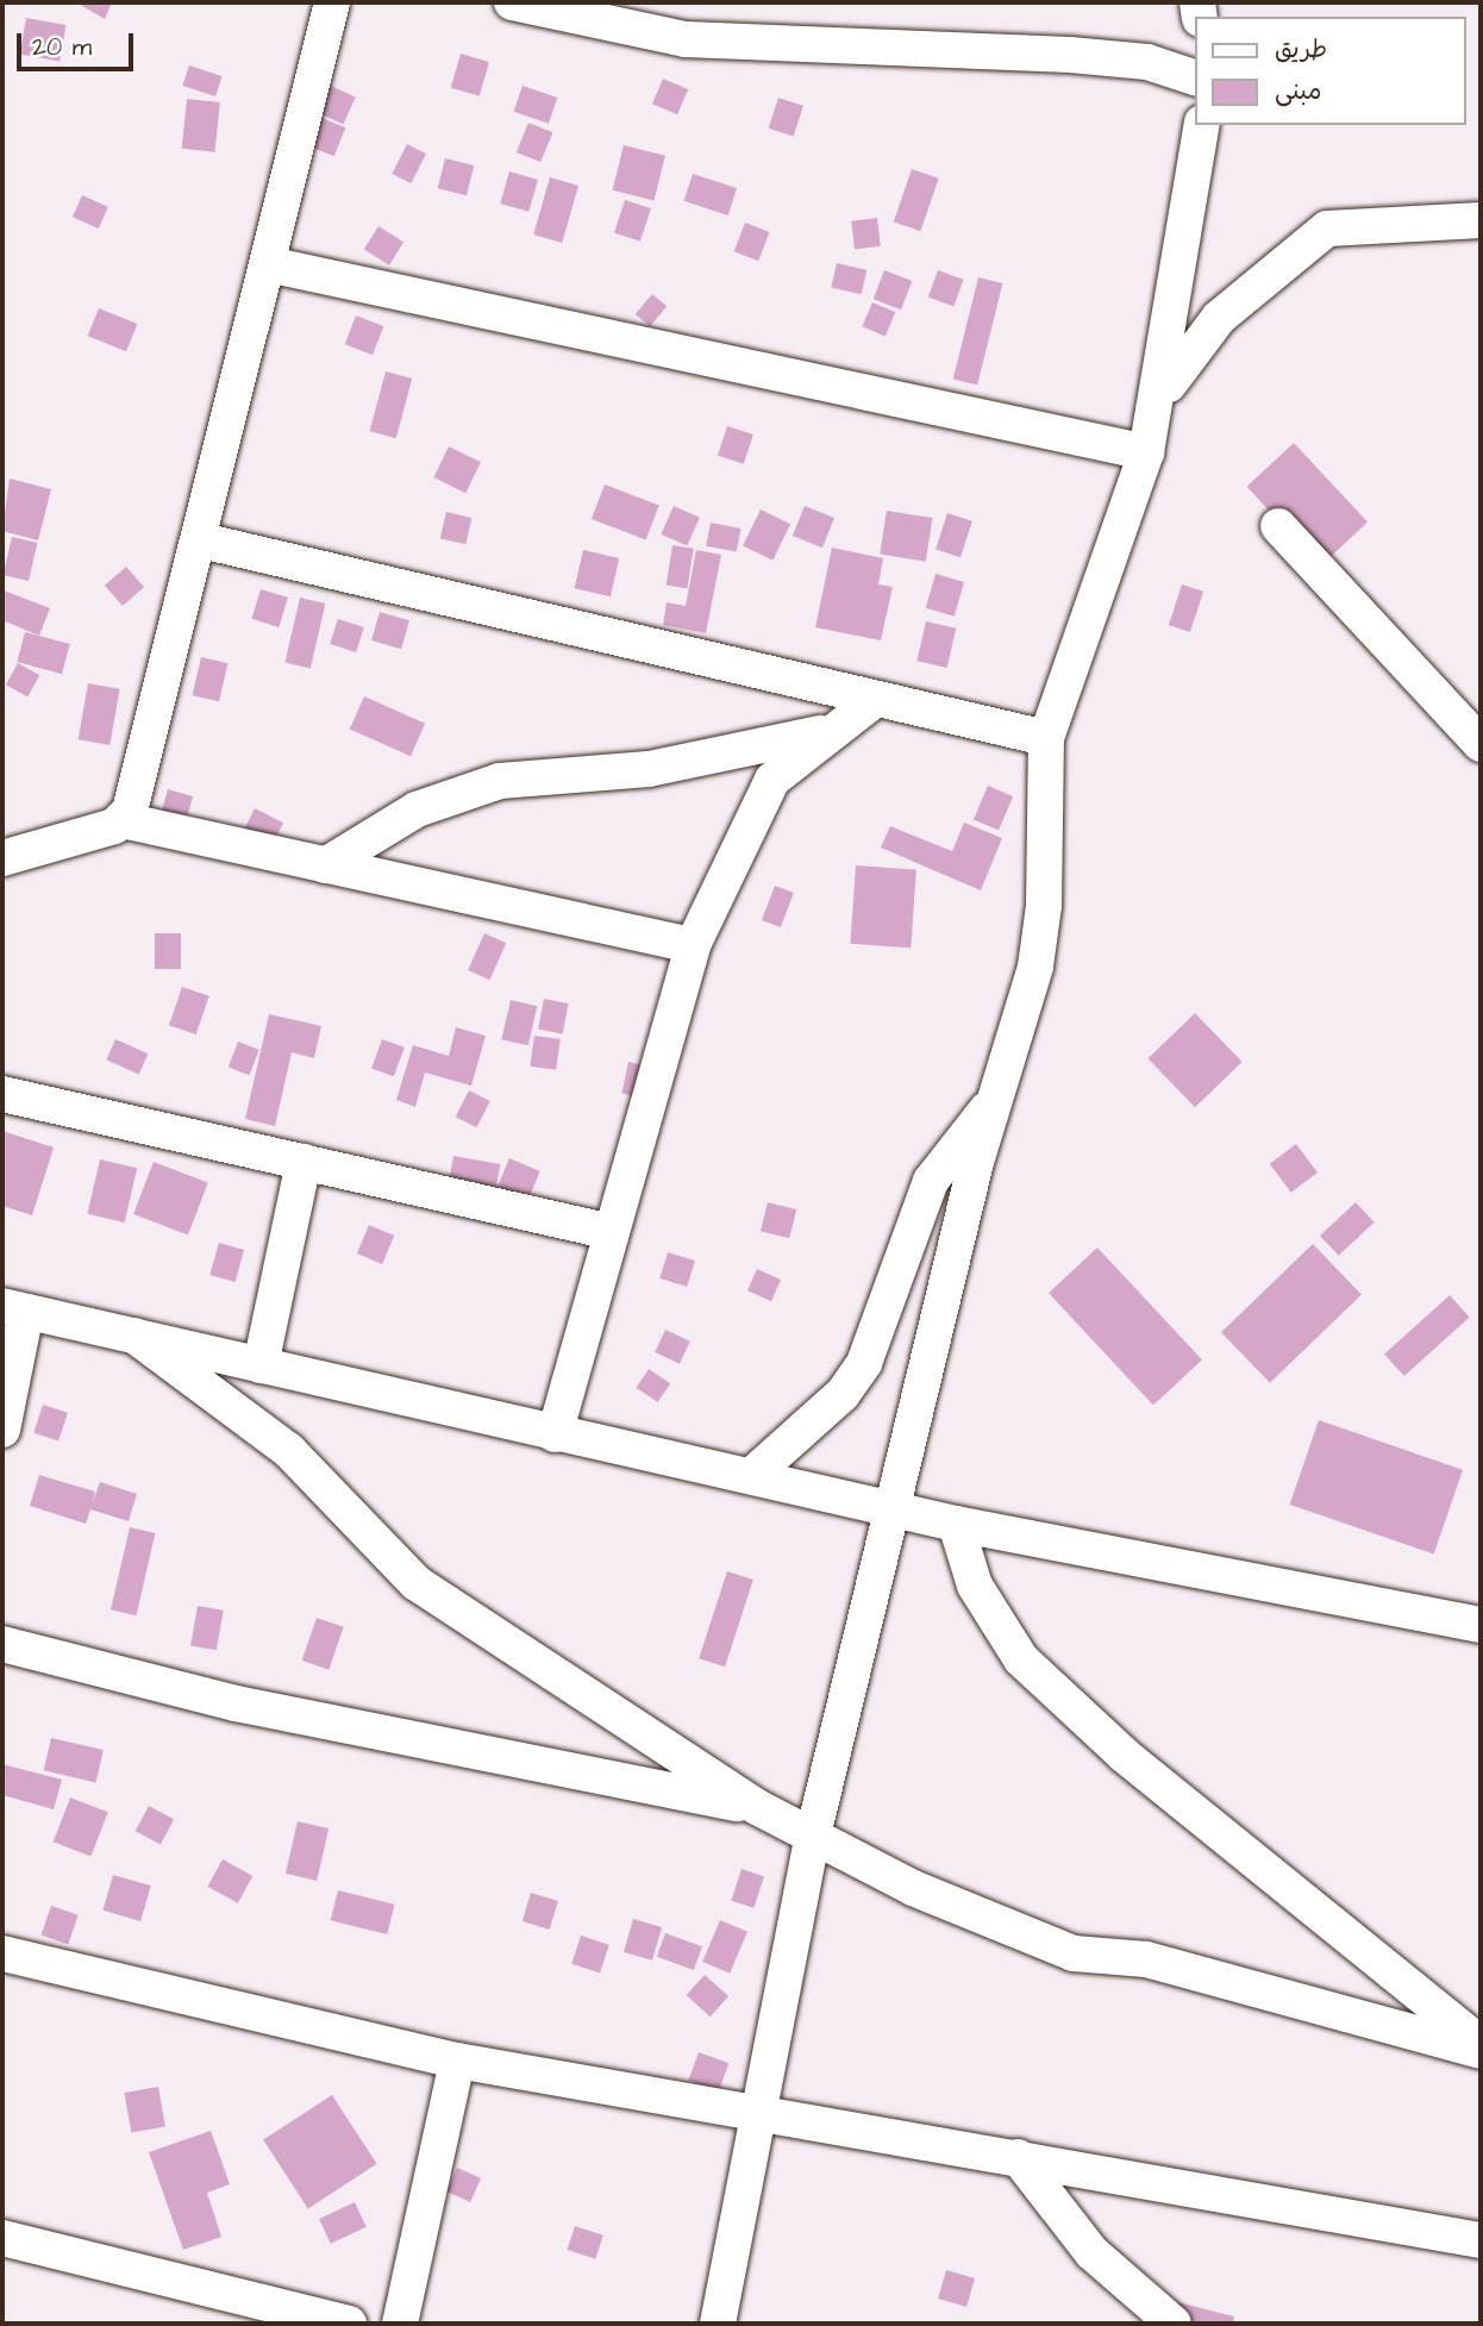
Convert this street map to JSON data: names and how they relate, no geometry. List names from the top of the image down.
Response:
{
  "legend": ["طريق", "مبنى"],
  "scale_bar": "20 m"
}
